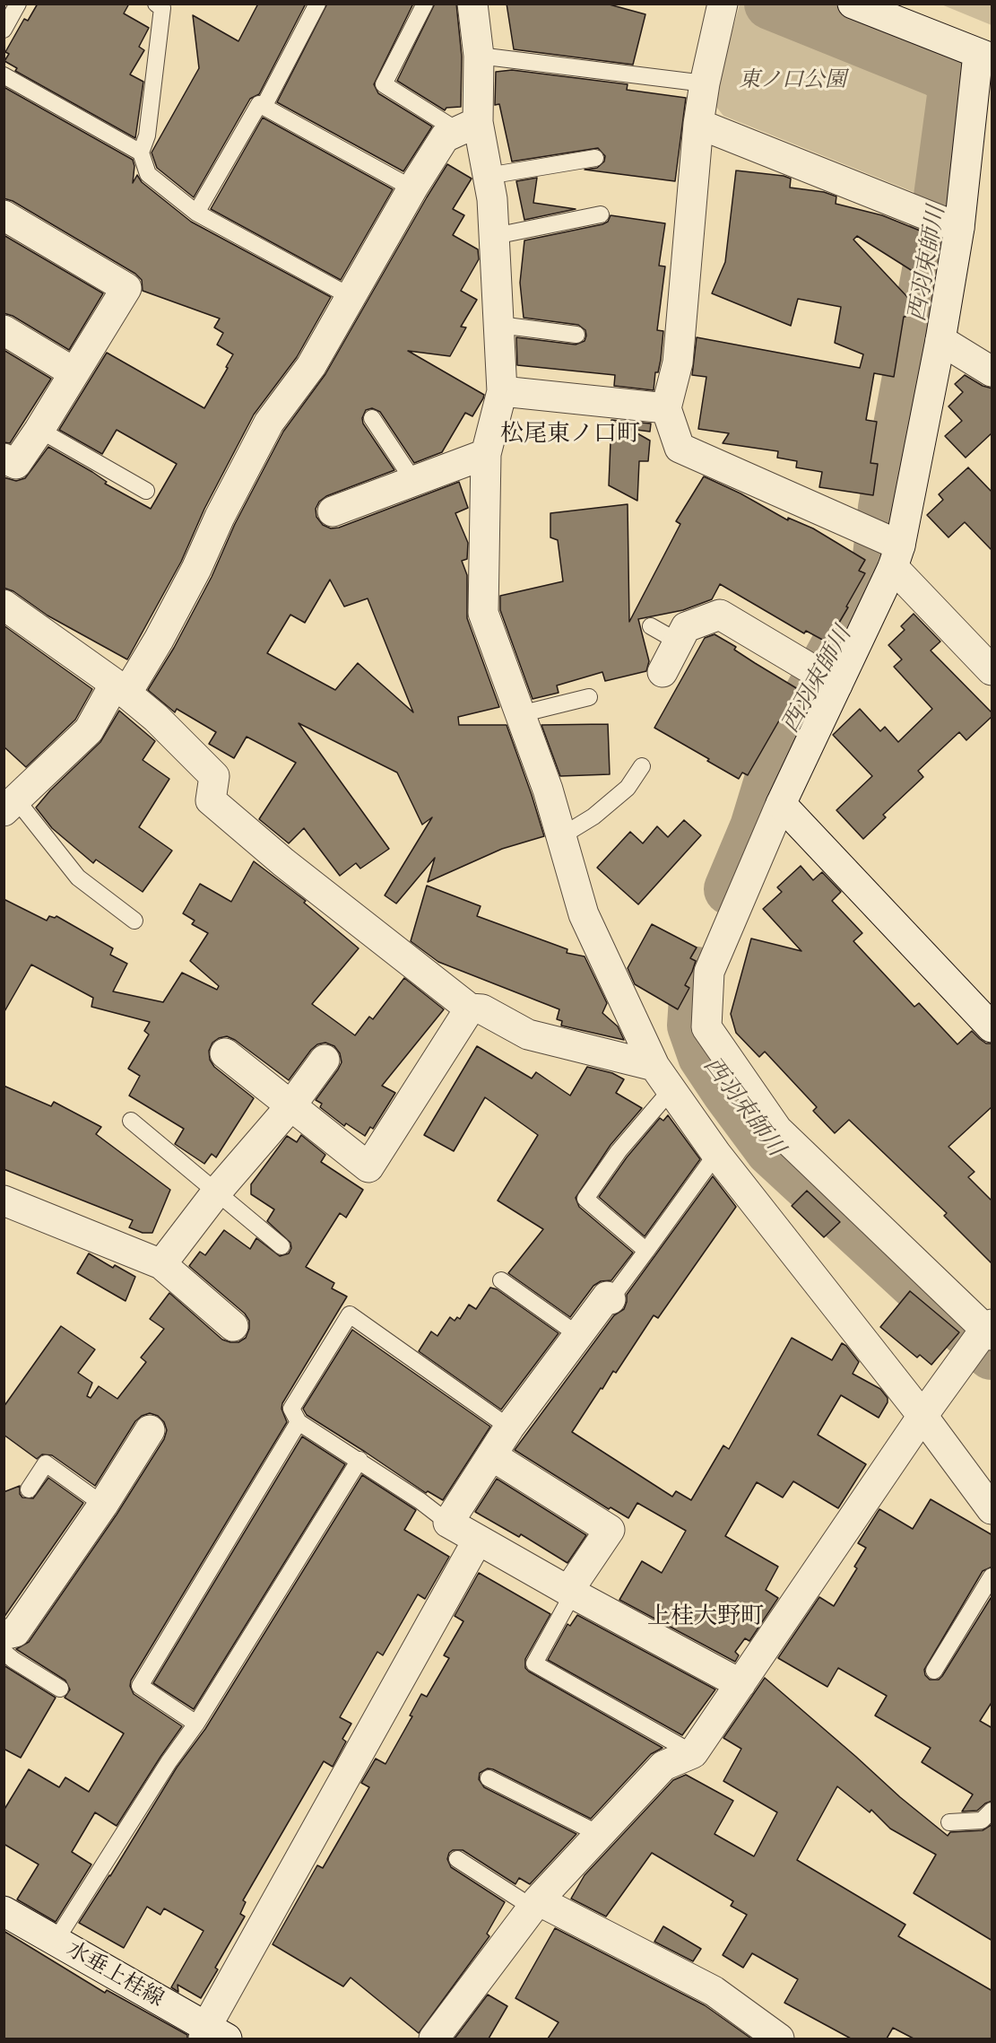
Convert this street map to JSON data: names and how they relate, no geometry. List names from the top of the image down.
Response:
{
  "streets": {
    "street": ["水垂上桂線"]
  },
  "districts": ["松尾東ノ口町", "上桂大野町"],
  "water": ["西羽束師川"],
  "parks": ["東ノ口公園"]
}
